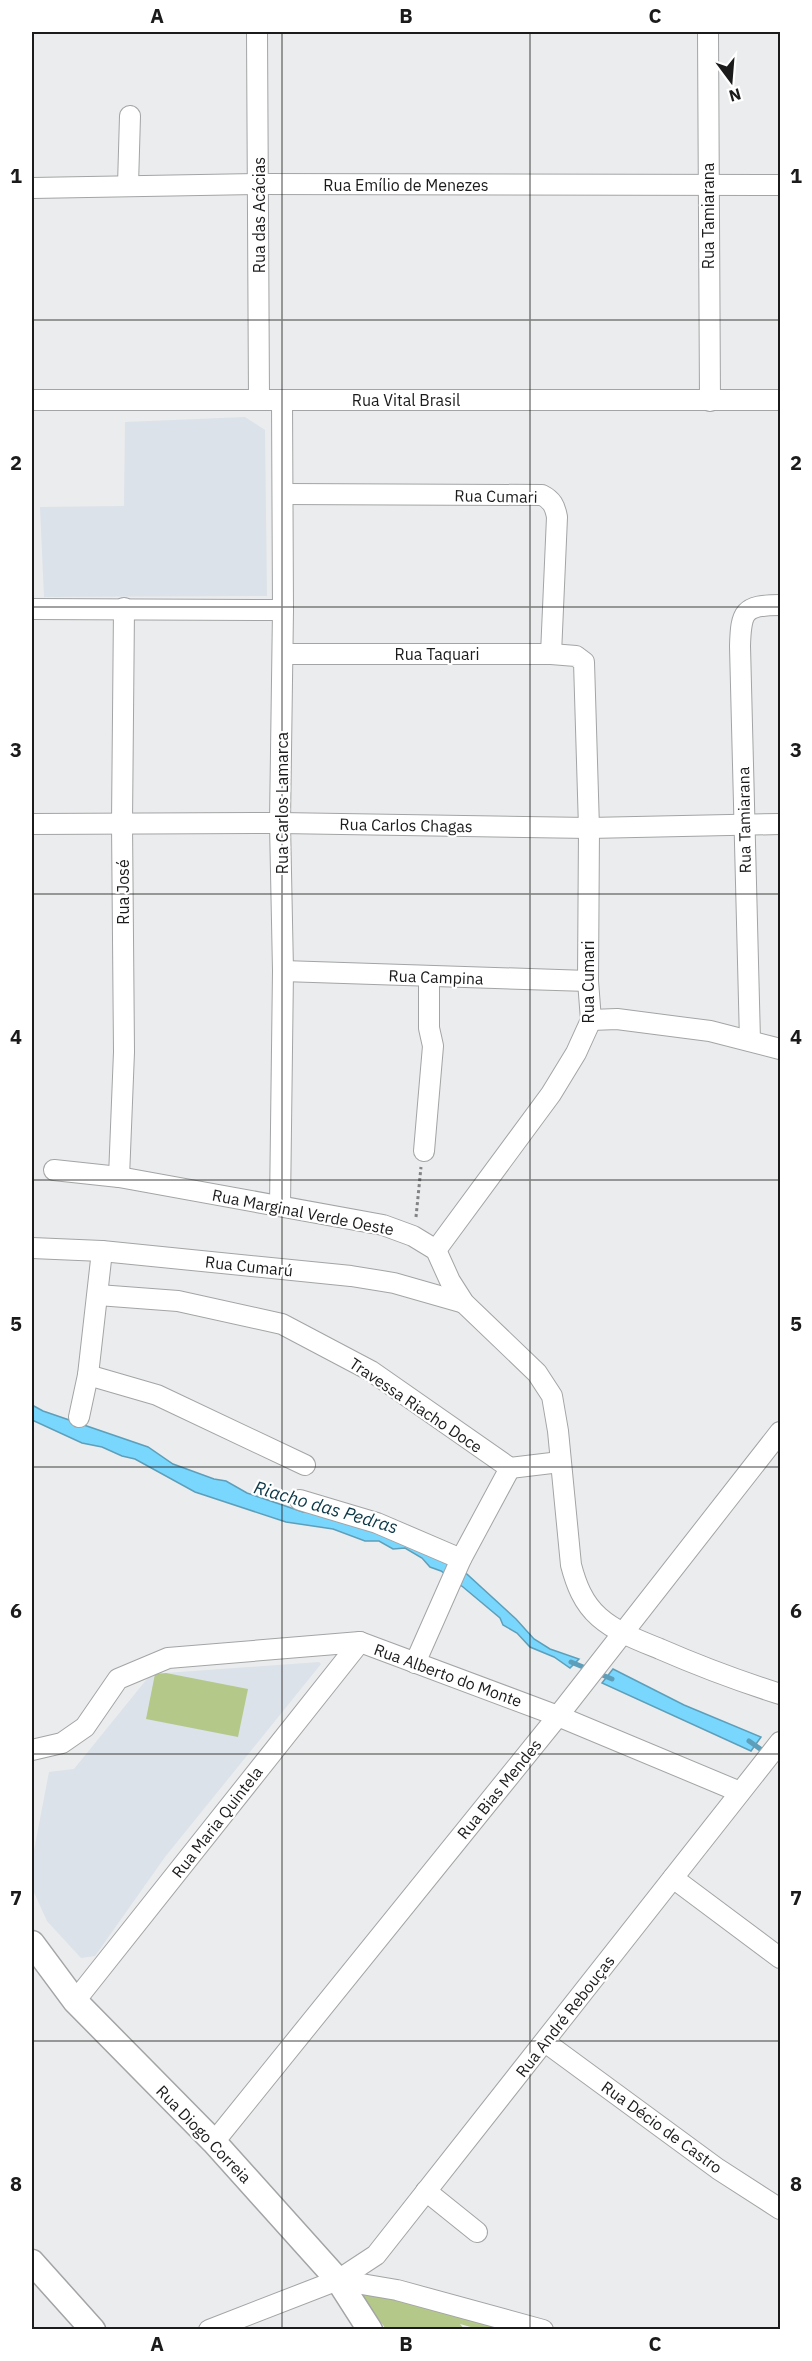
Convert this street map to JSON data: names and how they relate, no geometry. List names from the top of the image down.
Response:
{
  "streets": {
    "main road": ["Rua Diogo Correia"],
    "street": [
      "Rua Emílio de Menezes",
      "Rua das Acácias",
      "Rua Tamiarana",
      "Rua Vital Brasil",
      "Rua Cumari",
      "Rua Taquari",
      "Rua Carlos Lamarca",
      "Rua Carlos Chagas",
      "Rua José",
      "Rua Campina",
      "Rua Marginal Verde Oeste",
      "Rua Cumarú",
      "Travessa Riacho Doce",
      "Rua Alberto do Monte",
      "Rua Bias Mendes",
      "Rua Maria Quintela",
      "Rua André Rebouças",
      "Rua Décio de Castro"
    ]
  },
  "crossings": [
    ["Rua Emílio de Menezes", "Rua das Acácias"],
    ["Rua Emílio de Menezes", "Rua Tamiarana"],
    ["Rua das Acácias", "Rua Vital Brasil"],
    ["Rua Tamiarana", "Rua Vital Brasil"],
    ["Rua Tamiarana", "Rua Carlos Chagas"],
    ["Rua Vital Brasil", "Rua Carlos Lamarca"],
    ["Rua Cumari", "Rua Taquari"],
    ["Rua Cumari", "Rua Carlos Lamarca"],
    ["Rua Cumari", "Rua Carlos Chagas"],
    ["Rua Cumari", "Rua Campina"],
    ["Rua Cumari", "Rua Marginal Verde Oeste"],
    ["Rua Taquari", "Rua Carlos Lamarca"],
    ["Rua Carlos Lamarca", "Rua Carlos Chagas"],
    ["Rua Carlos Lamarca", "Rua Campina"],
    ["Rua Carlos Lamarca", "Rua Marginal Verde Oeste"],
    ["Rua Carlos Chagas", "Rua José"],
    ["Rua José", "Rua Marginal Verde Oeste"],
    ["Rua Alberto do Monte", "Rua Bias Mendes"],
    ["Rua Alberto do Monte", "Rua Maria Quintela"],
    ["Rua Alberto do Monte", "Rua André Rebouças"],
    ["Rua Bias Mendes", "Rua Diogo Correia"],
    ["Rua Maria Quintela", "Rua Diogo Correia"],
    ["Rua André Rebouças", "Rua Décio de Castro"],
    ["Rua André Rebouças", "Rua Diogo Correia"]
  ],
  "water": ["Riacho das Pedras"],
  "north": "bottom",
  "grid": {
    "columns": ["A", "B", "C"],
    "rows": [
      "1",
      "2",
      "3",
      "4",
      "5",
      "6",
      "7",
      "8"
    ]
  }
}
